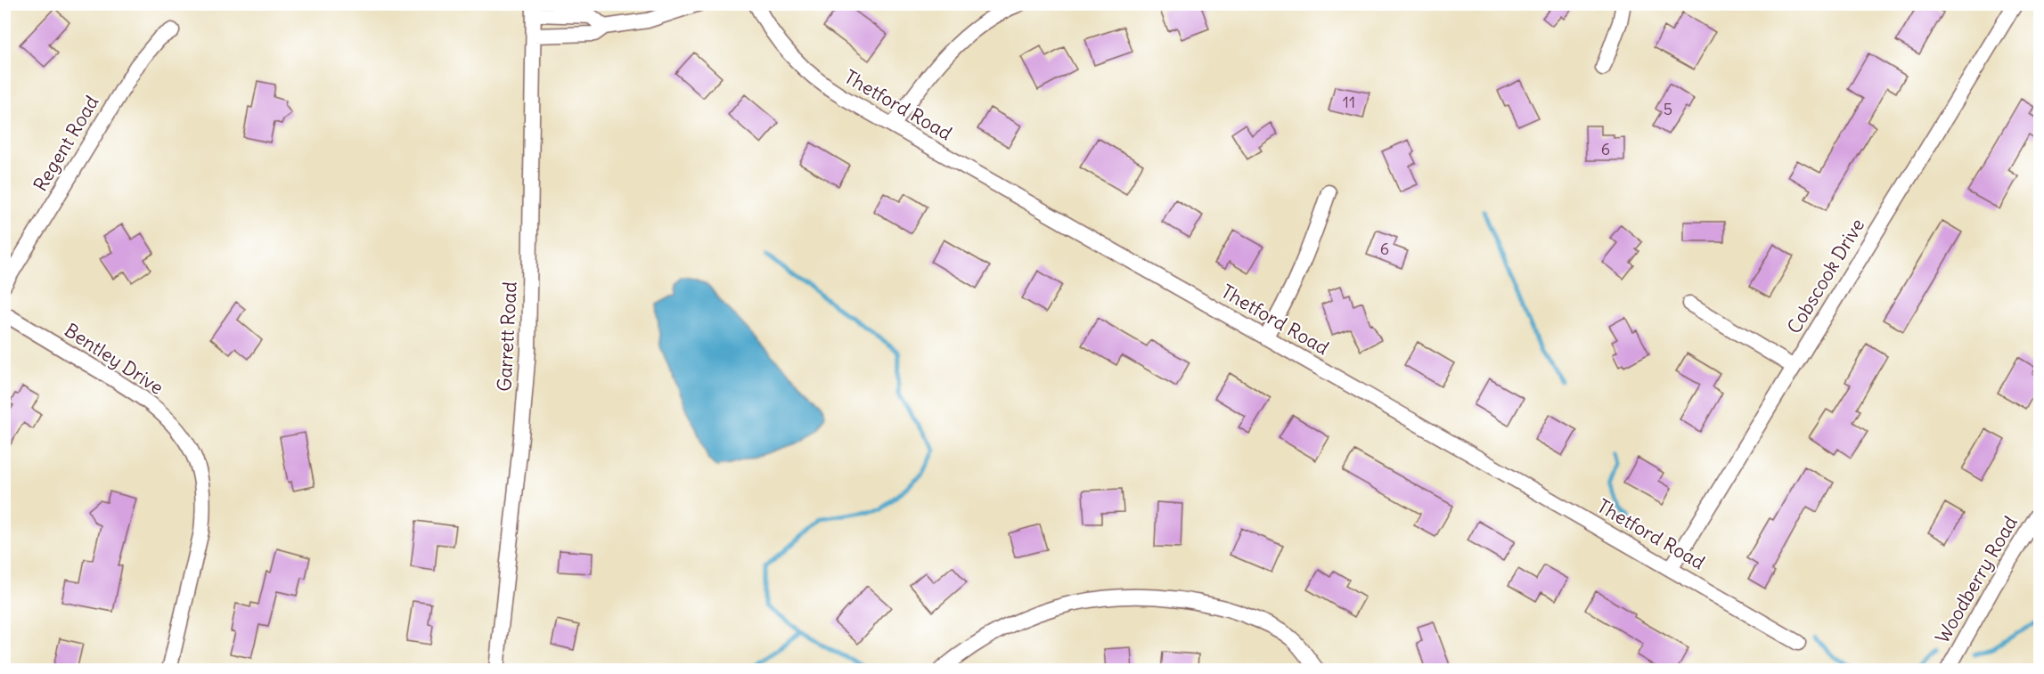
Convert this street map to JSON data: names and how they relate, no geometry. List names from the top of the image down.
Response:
{
  "streets": {
    "street": [
      "Thetford Road",
      "Regent Road",
      "Cobscook Drive",
      "Garrett Road",
      "Bentley Drive",
      "Woodberry Road"
    ]
  },
  "crossings": [
    ["Thetford Road", "Cobscook Drive"]
  ],
  "house_numbers": [
    "11",
    "5",
    "6",
    "6"
  ]
}
